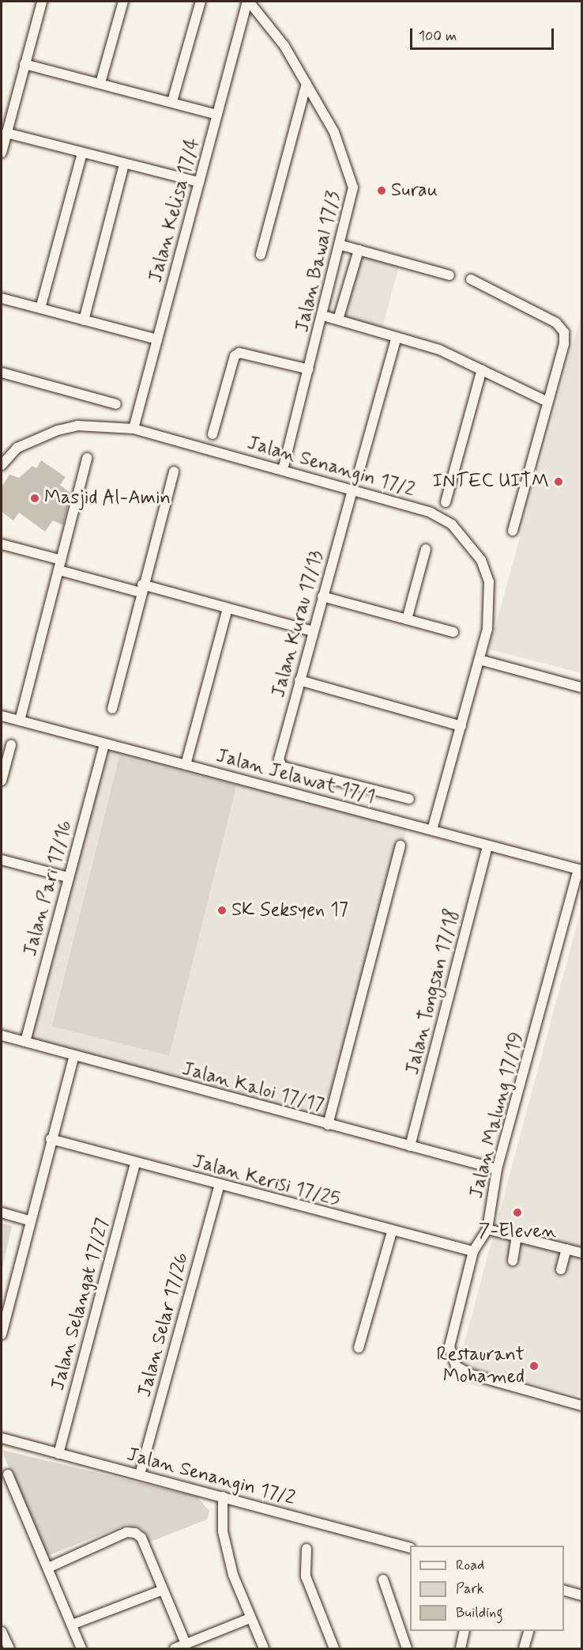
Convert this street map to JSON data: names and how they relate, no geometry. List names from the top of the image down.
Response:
{
  "streets": {
    "street": [
      "Jalan Kelisa 17/4",
      "Jalan Bawal 17/3",
      "Jalan Senangin 17/2",
      "Jalan Kurau 17/13",
      "Jalan Jelawat 17/1",
      "Jalan Pari 17/16",
      "Jalan Tongsan 17/18",
      "Jalan Kaloi 17/17",
      "Jalan Malung 17/19",
      "Jalan Kerisi 17/25",
      "Jalan Selangat 17/27",
      "Jalan Selar 17/26"
    ]
  },
  "crossings": [
    ["Jalan Kelisa 17/4", "Jalan Bawal 17/3"],
    ["Jalan Kelisa 17/4", "Jalan Senangin 17/2"],
    ["Jalan Bawal 17/3", "Jalan Senangin 17/2"],
    ["Jalan Senangin 17/2", "Jalan Kurau 17/13"],
    ["Jalan Senangin 17/2", "Jalan Jelawat 17/1"],
    ["Jalan Senangin 17/2", "Jalan Selangat 17/27"],
    ["Jalan Senangin 17/2", "Jalan Selar 17/26"],
    ["Jalan Jelawat 17/1", "Jalan Pari 17/16"],
    ["Jalan Jelawat 17/1", "Jalan Tongsan 17/18"],
    ["Jalan Jelawat 17/1", "Jalan Malung 17/19"],
    ["Jalan Pari 17/16", "Jalan Kaloi 17/17"],
    ["Jalan Tongsan 17/18", "Jalan Kaloi 17/17"],
    ["Jalan Kaloi 17/17", "Jalan Malung 17/19"],
    ["Jalan Malung 17/19", "Jalan Kerisi 17/25"],
    ["Jalan Kerisi 17/25", "Jalan Selangat 17/27"],
    ["Jalan Kerisi 17/25", "Jalan Selar 17/26"]
  ],
  "places": [
    "Surau",
    "INTEC UITM",
    "Masjid Al-Amin",
    "SK Seksyen 17",
    "7-Eleven",
    "Restaurant Mohamed"
  ],
  "legend": ["Road", "Park", "Building"],
  "scale_bar": "100 m"
}
